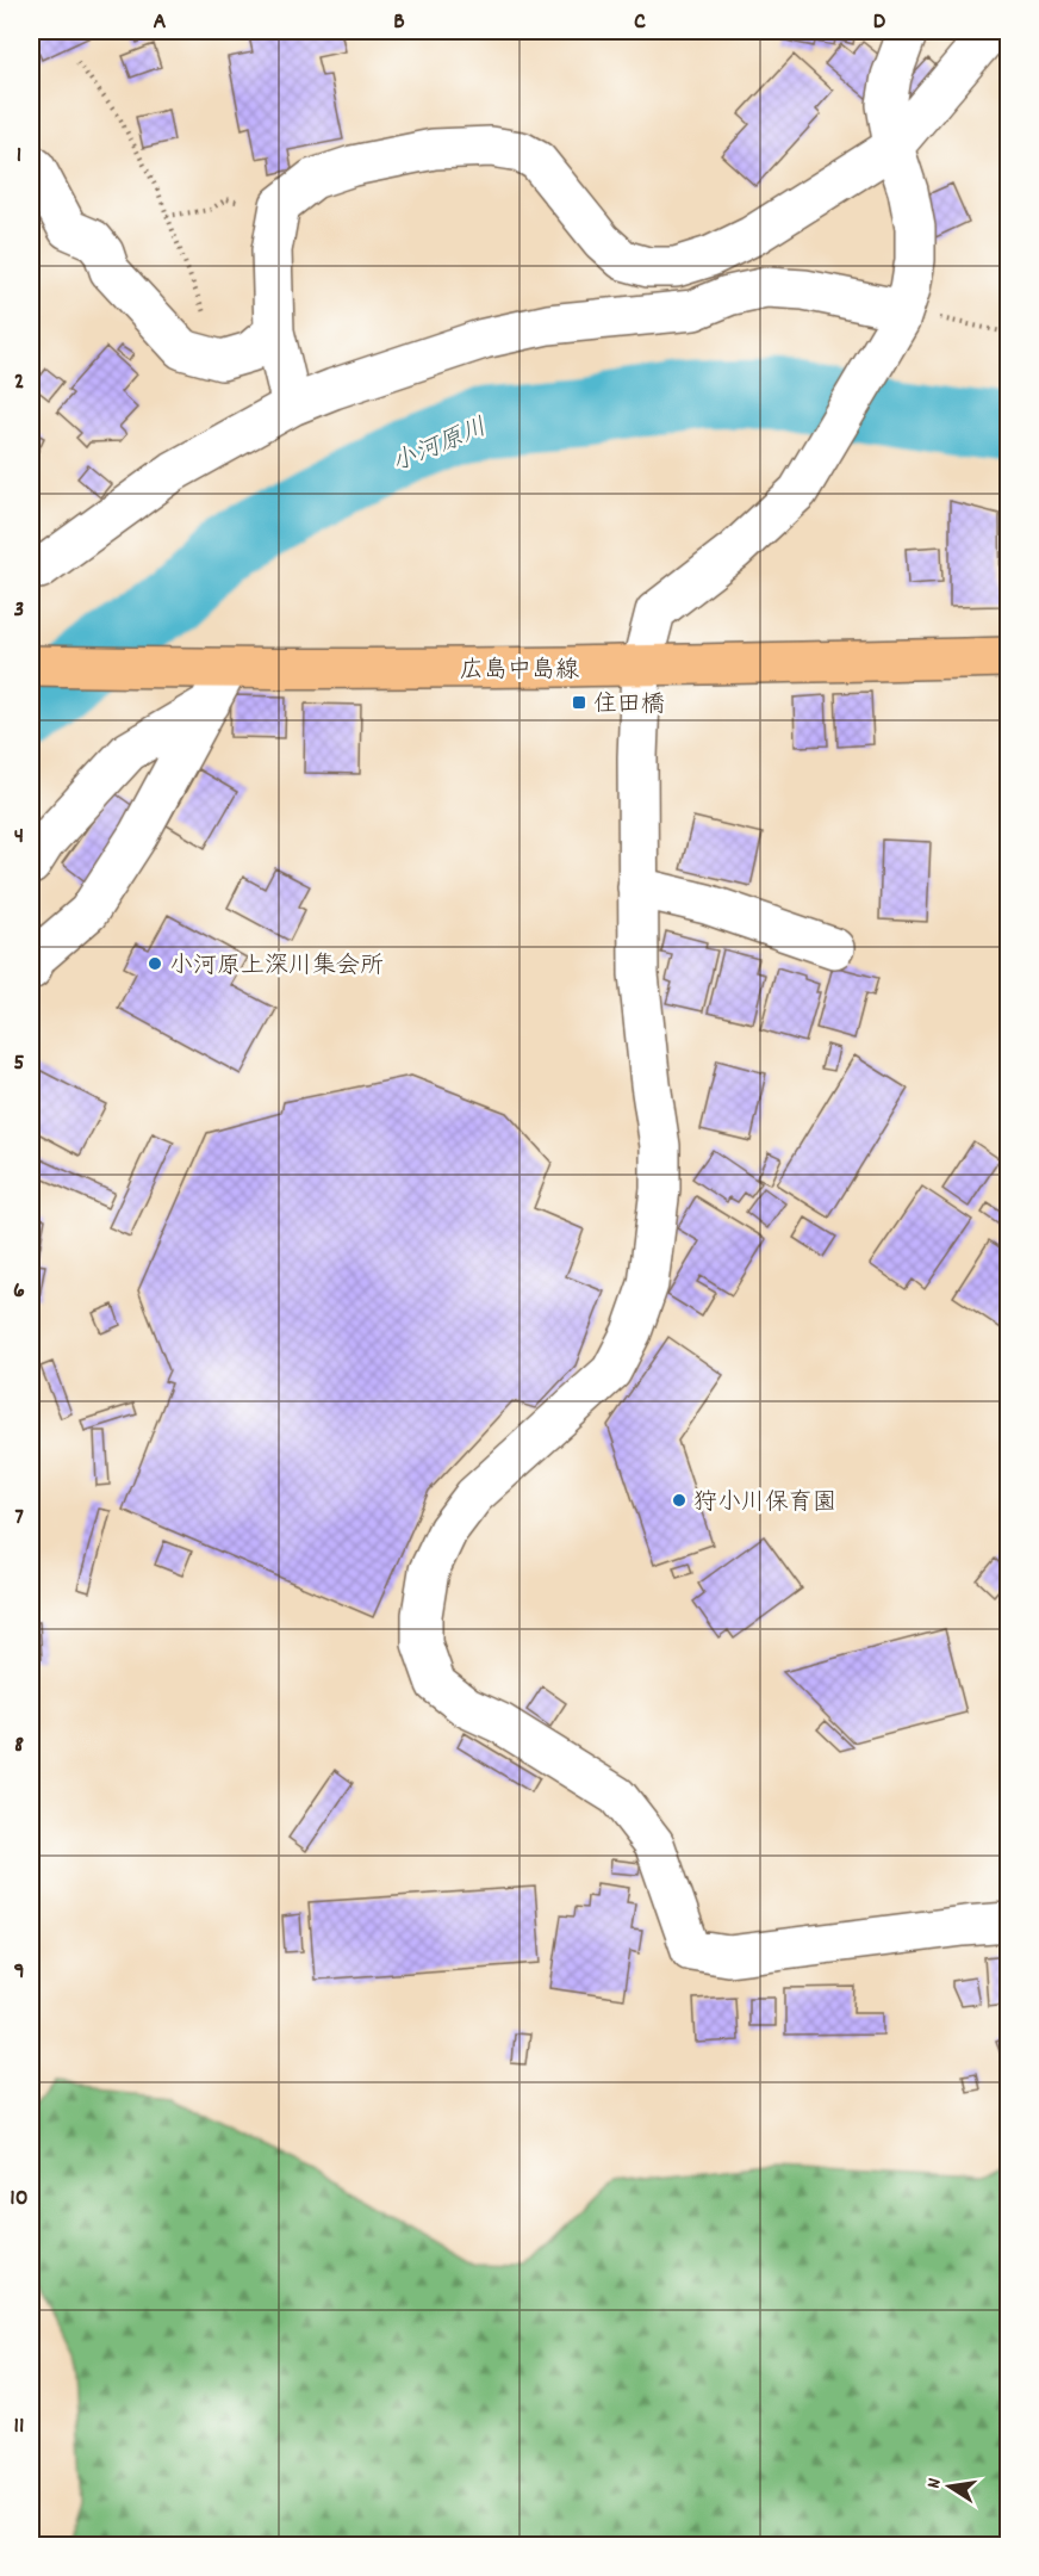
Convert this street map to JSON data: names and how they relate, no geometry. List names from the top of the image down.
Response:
{
  "streets": {
    "main road": ["広島中島線"]
  },
  "water": ["小河原川"],
  "places": {
    "transit": ["住田橋"],
    "other": ["小河原上深川集会所", "狩小川保育園"]
  },
  "north": "left",
  "grid": {
    "columns": [
      "A",
      "B",
      "C",
      "D"
    ],
    "rows": [
      "1",
      "2",
      "3",
      "4",
      "5",
      "6",
      "7",
      "8",
      "9",
      "10",
      "11"
    ]
  }
}
